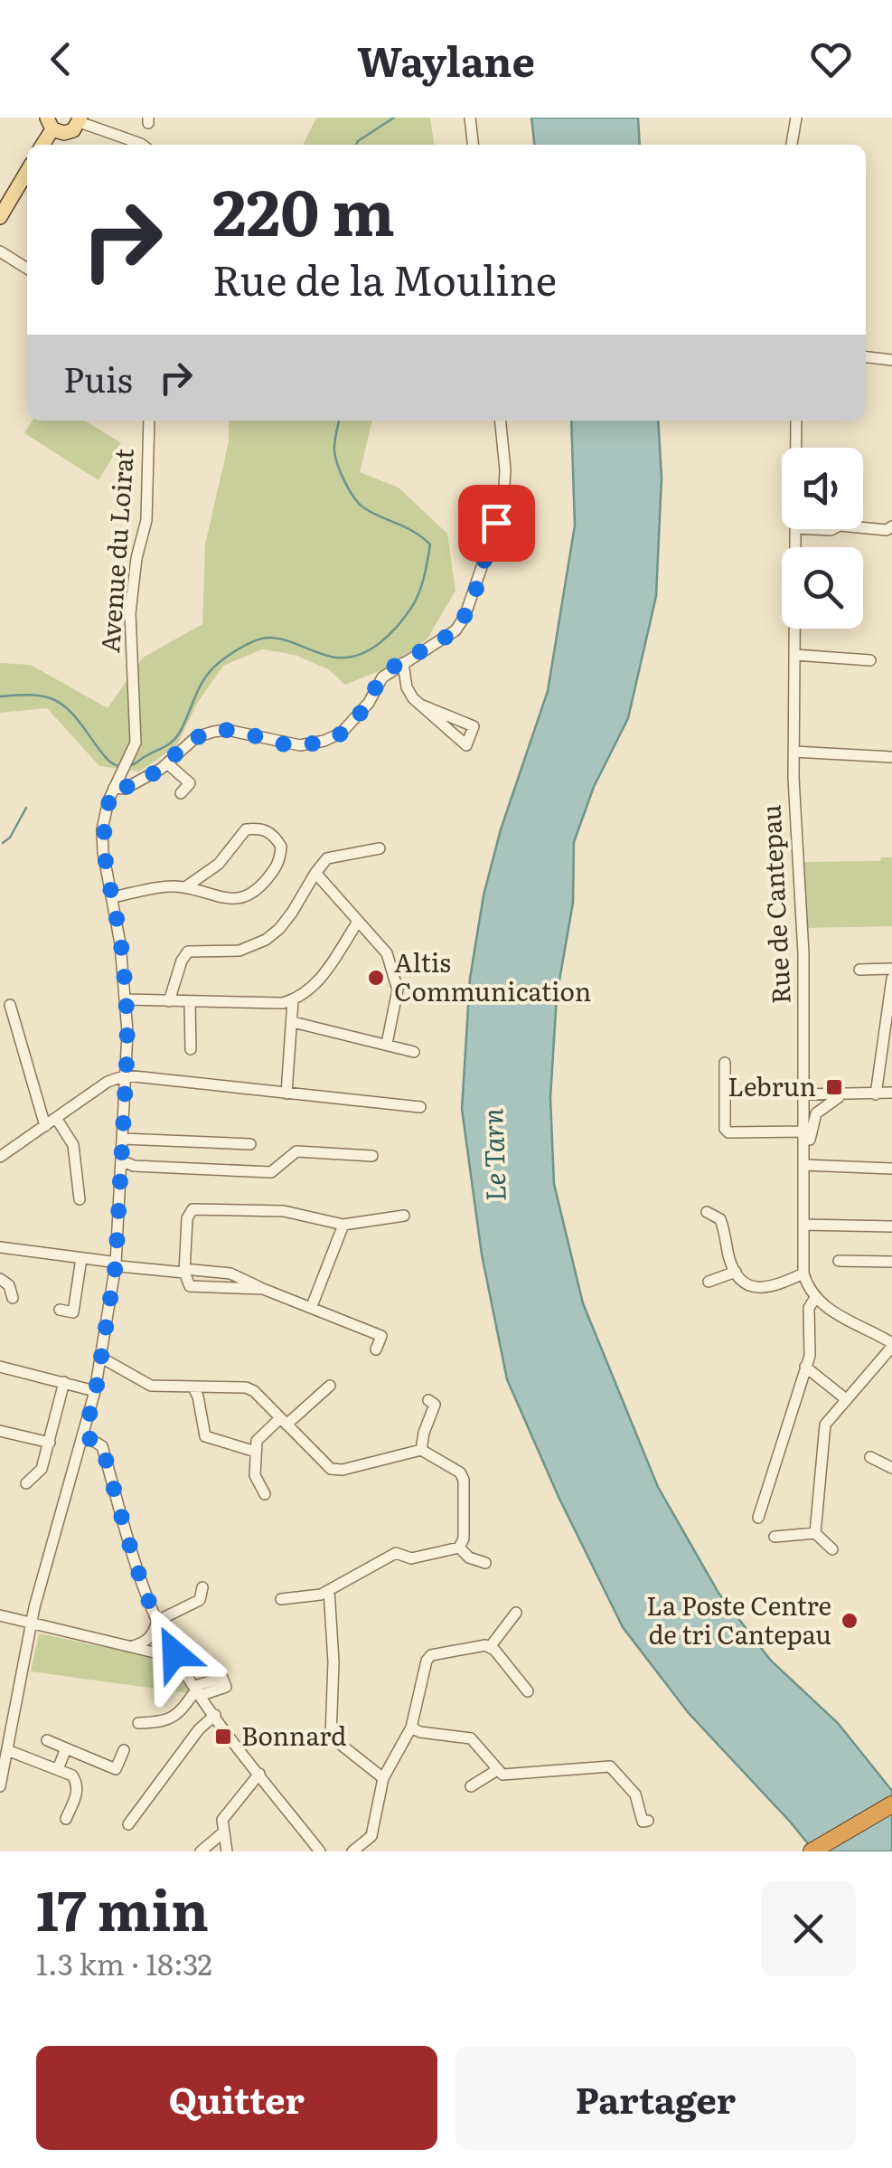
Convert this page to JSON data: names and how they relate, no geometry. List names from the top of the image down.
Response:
{
  "streets": {
    "street": ["Avenue du Loirat", "Rue de Cantepau"]
  },
  "water": ["Le Tarn"],
  "places": {
    "other": ["Altis Communication", "La Poste Centre de tri Cantepau"],
    "transit": ["Lebrun", "Bonnard"]
  },
  "page": {
    "header": "Waylane",
    "turn": ["220 m", "Rue de la Mouline"],
    "then": "Puis",
    "heading": ["17 min", "1.3 km · 18:32"],
    "buttons": ["Quitter", "Partager"]
  }
}
